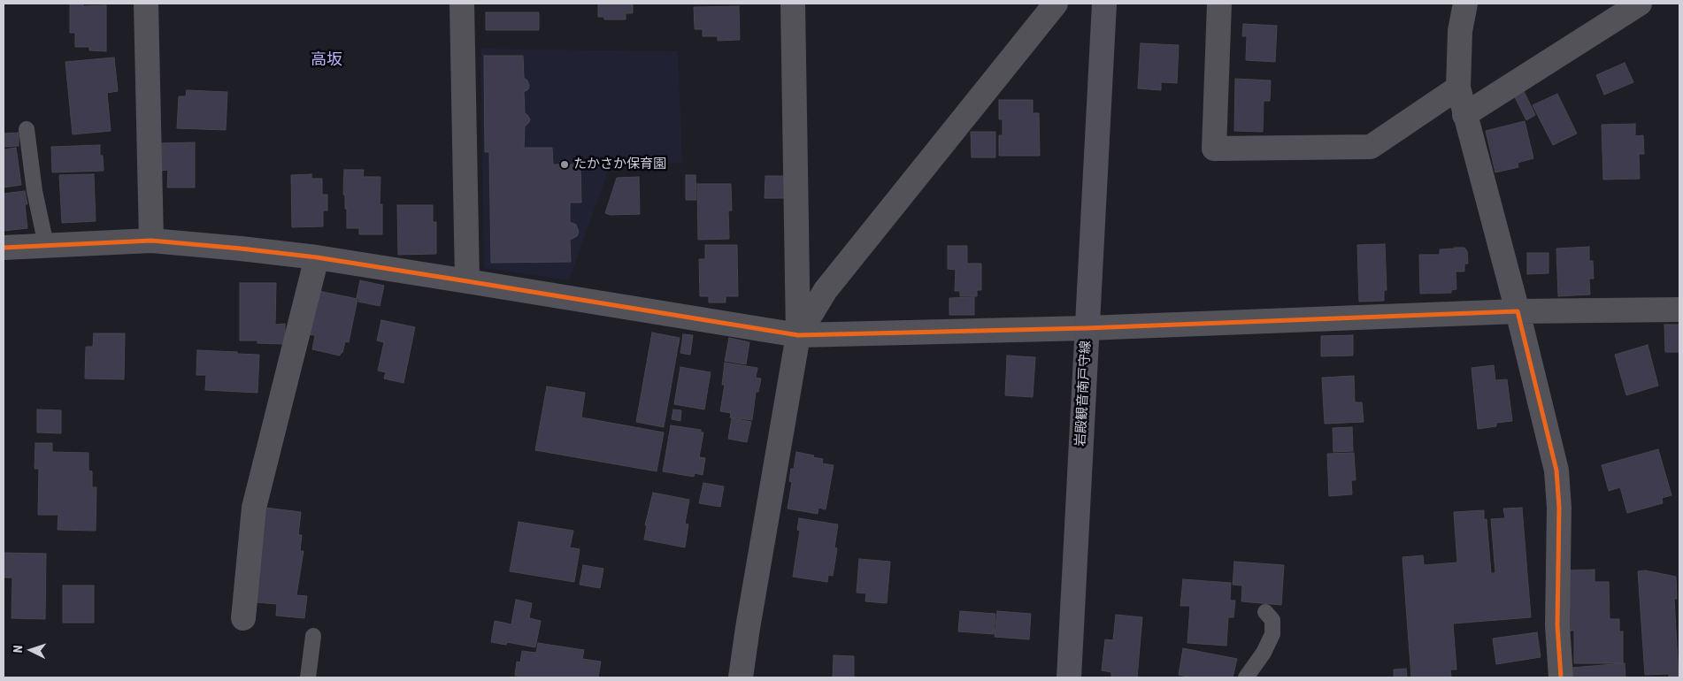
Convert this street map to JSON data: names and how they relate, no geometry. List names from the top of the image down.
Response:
{
  "streets": {
    "main road": ["岩殿観音南戸守線"]
  },
  "districts": ["高坂"],
  "places": ["たかさか保育園"],
  "north": "left"
}
